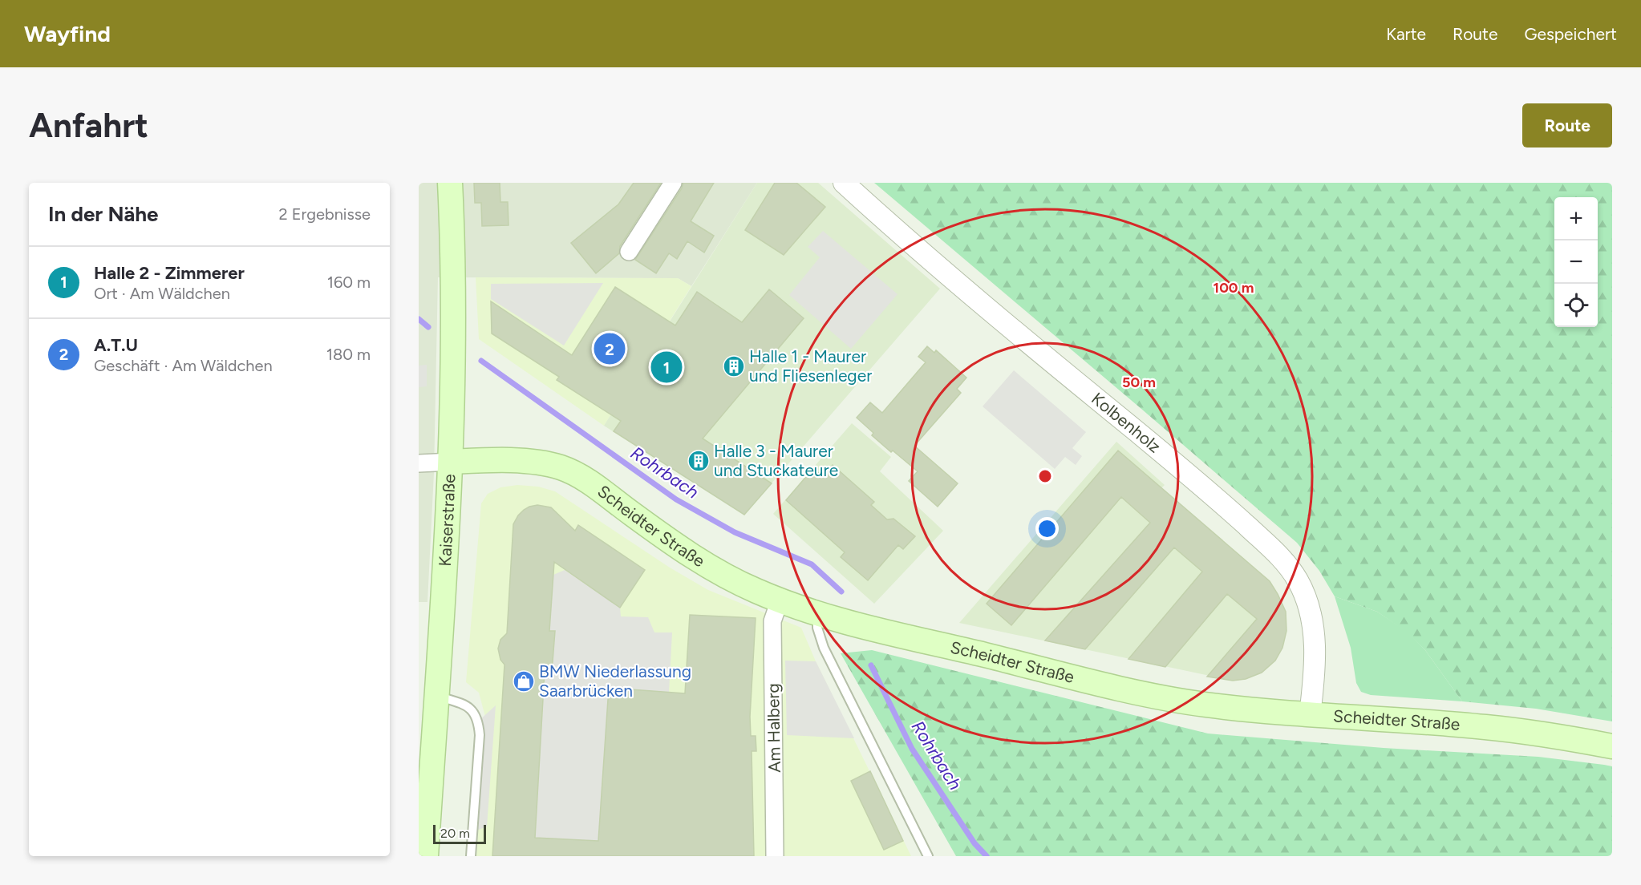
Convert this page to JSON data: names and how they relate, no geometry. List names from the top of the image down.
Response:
{
  "streets": {
    "main road": ["Kaiserstraße", "Scheidter Straße"],
    "street": ["Kolbenholz", "Am Halberg"]
  },
  "crossings": [
    ["Kolbenholz", "Scheidter Straße"],
    ["Kaiserstraße", "Scheidter Straße"],
    ["Scheidter Straße", "Am Halberg"]
  ],
  "water": ["Rohrbach"],
  "places": {
    "building": ["Halle 1 - Maurer und Fliesenleger", "Halle 3 - Maurer und Stuckateure"],
    "shop": ["BMW Niederlassung Saarbrücken"]
  },
  "scale_bar": "20 m",
  "page": {
    "header": "Wayfind",
    "nav": ["Karte", "Route", "Gespeichert"],
    "buttons": "Route",
    "title": "Anfahrt",
    "heading": ["In der Nähe", "2 Ergebnisse"],
    "map_buttons": ["+", "−"],
    "list": [
      {
        "mark": "1",
        "name": "Halle 2 - Zimmerer",
        "note": "Ort · Am Wäldchen",
        "value": "160 m"
      },
      {
        "mark": "2",
        "name": "A.T.U",
        "note": "Geschäft · Am Wäldchen",
        "value": "180 m"
      }
    ],
    "pins": ["2", "1"],
    "scale": "20 m"
  },
  "rings": ["100 m", "50 m"]
}
